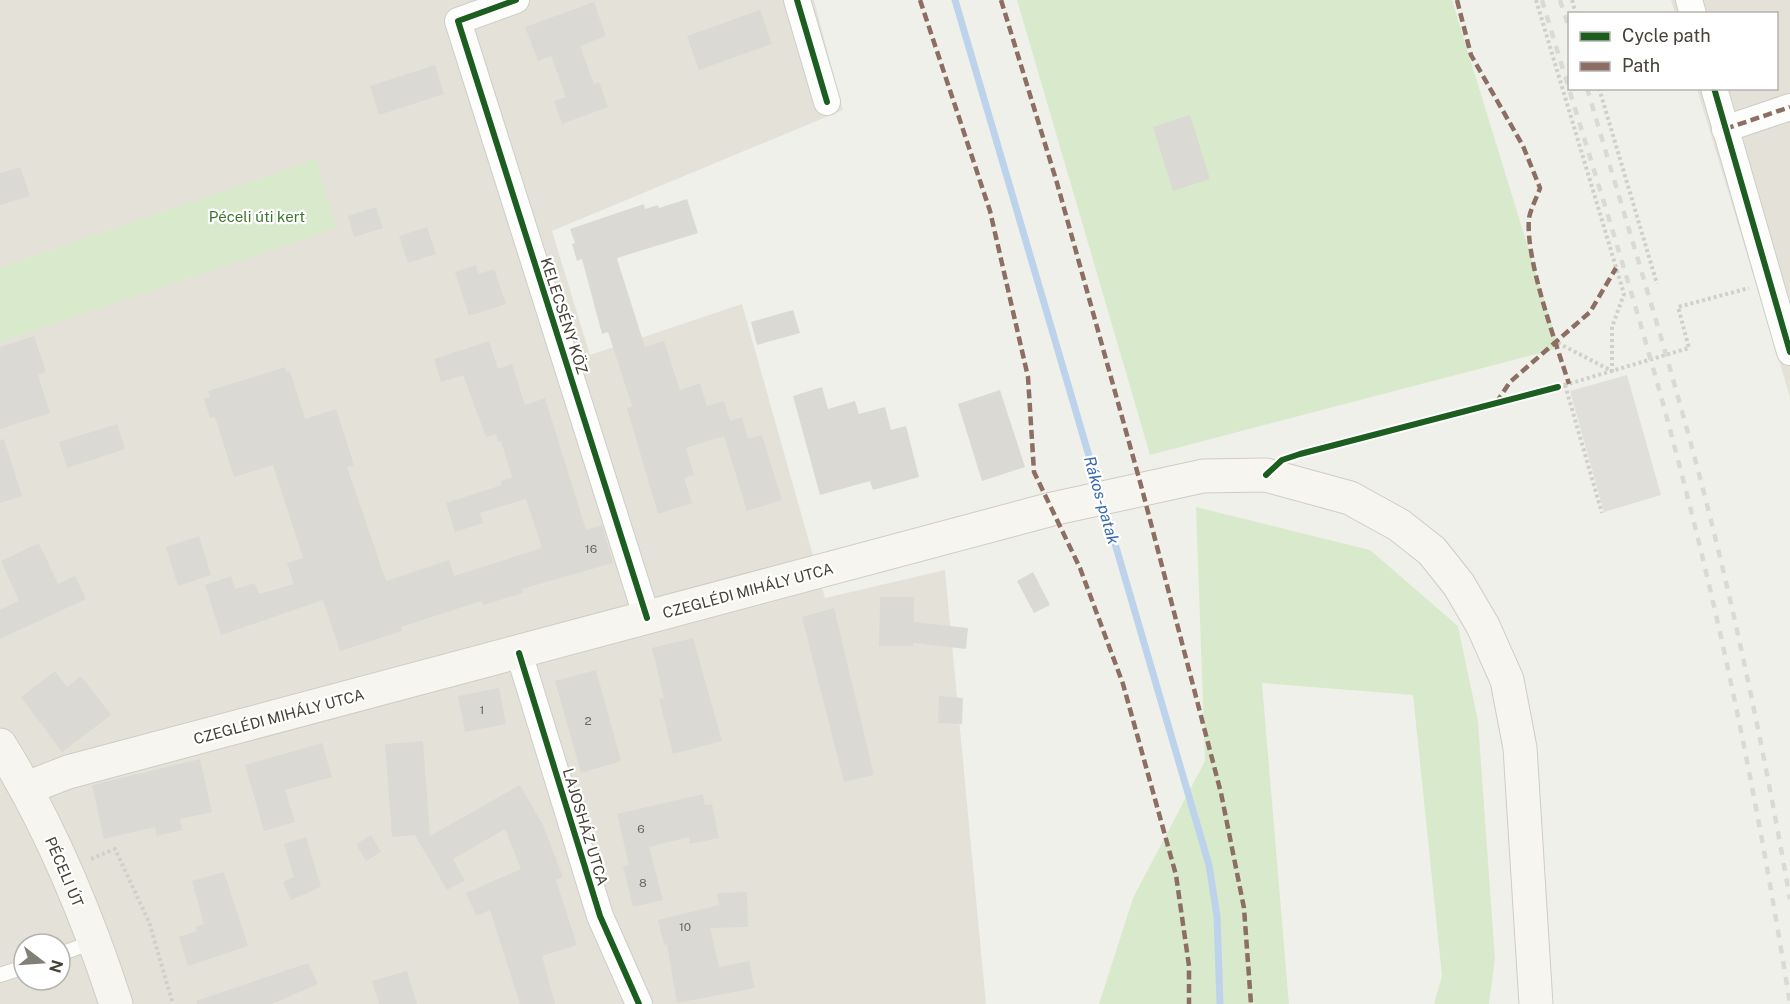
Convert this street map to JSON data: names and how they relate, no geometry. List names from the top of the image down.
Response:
{
  "streets": {
    "main road": ["CZEGLÉDI MIHÁLY UTCA", "PÉCELI ÚT"],
    "street": ["KELECSÉNY KÖZ", "LAJOSHÁZ UTCA"]
  },
  "crossings": [
    ["KELECSÉNY KÖZ", "CZEGLÉDI MIHÁLY UTCA"],
    ["CZEGLÉDI MIHÁLY UTCA", "LAJOSHÁZ UTCA"],
    ["CZEGLÉDI MIHÁLY UTCA", "PÉCELI ÚT"]
  ],
  "water": ["Rákos-patak"],
  "parks": ["Péceli úti kert"],
  "house_numbers": [
    "16",
    "1",
    "2",
    "6",
    "8",
    "10"
  ],
  "legend": ["Cycle path", "Path"],
  "north": "right"
}
